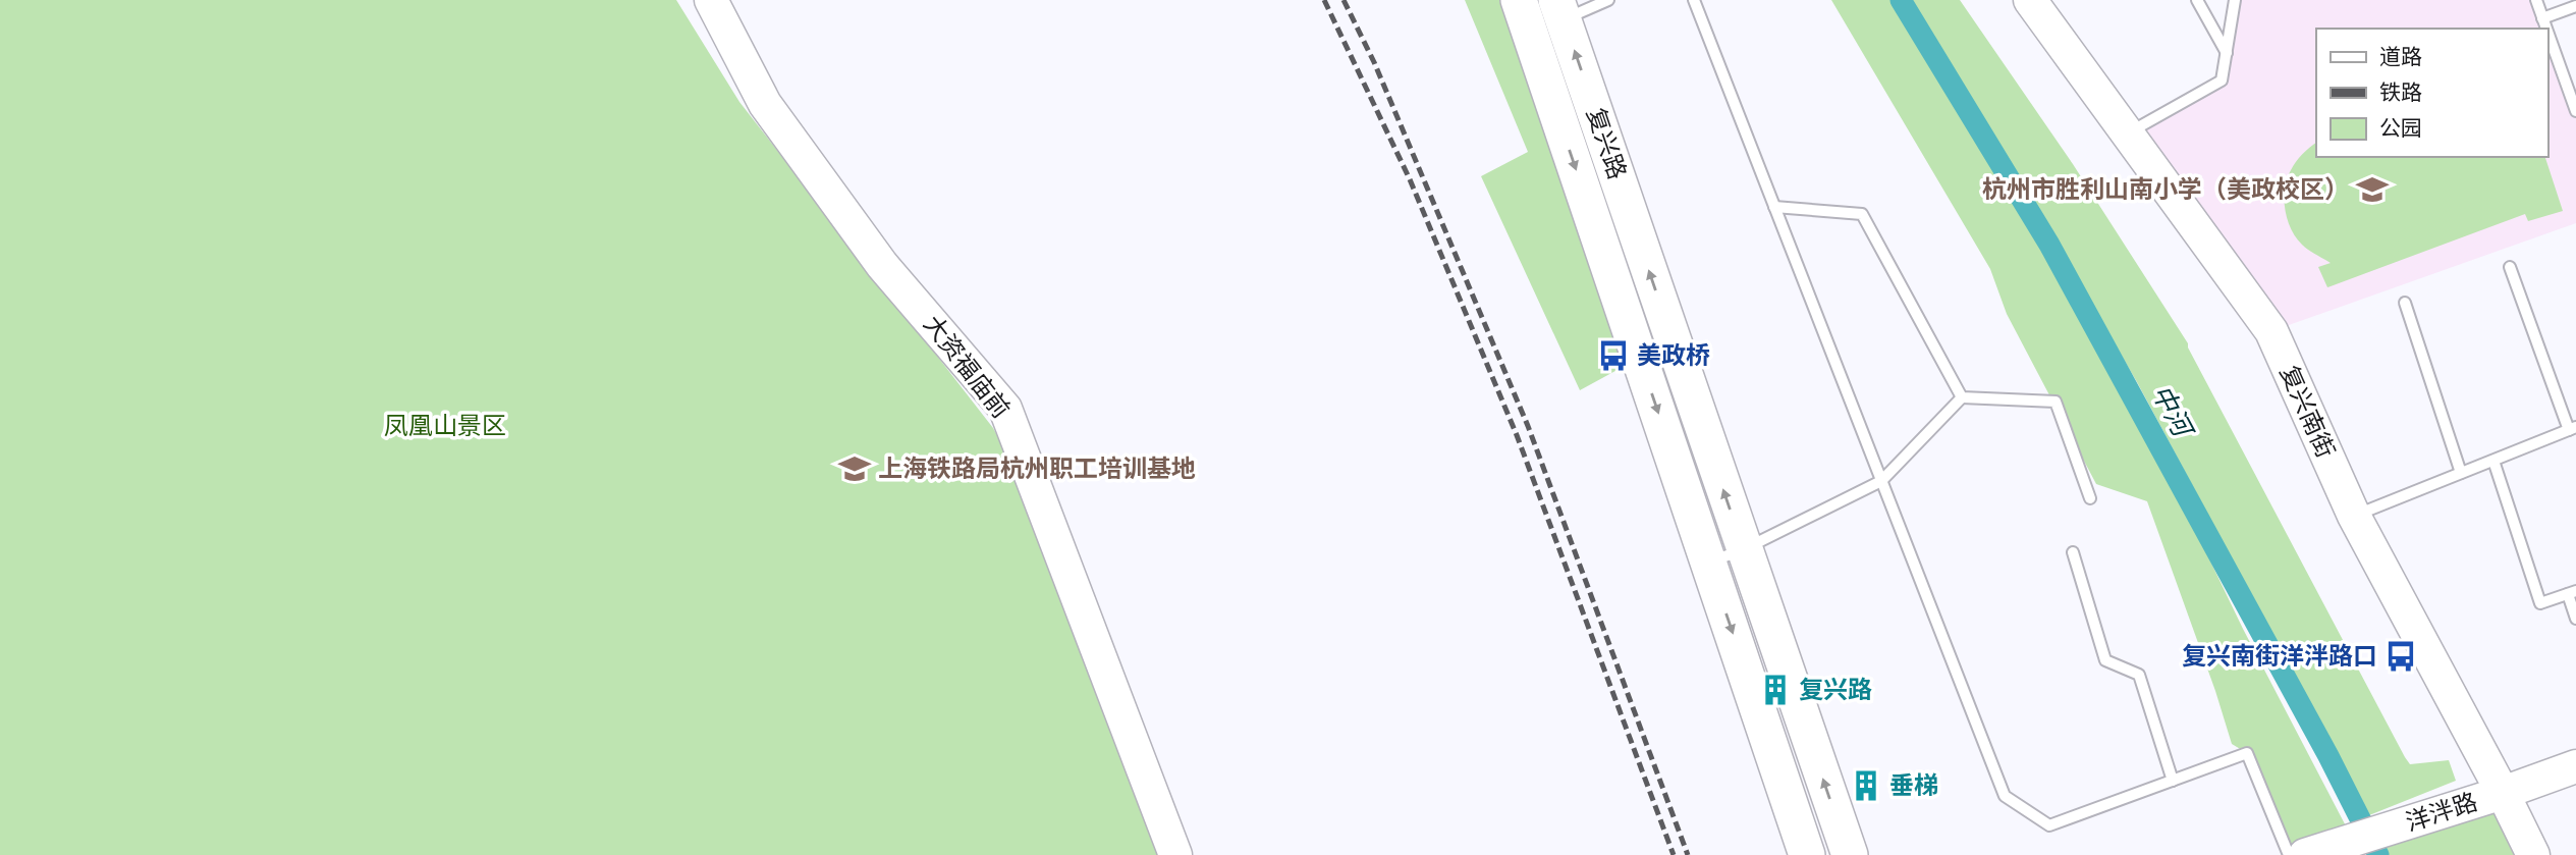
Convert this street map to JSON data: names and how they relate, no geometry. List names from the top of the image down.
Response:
{
  "streets": {
    "main road": ["复兴路"],
    "street": ["大资福庙前", "复兴南街", "洋泮路"]
  },
  "crossings": [
    ["复兴南街", "洋泮路"]
  ],
  "water": ["中河"],
  "parks": ["凤凰山景区"],
  "places": {
    "school or university": ["杭州市胜利山南小学（美政校区）", "上海铁路局杭州职工培训基地"],
    "bus stop": ["美政桥", "复兴南街洋泮路口"],
    "building": ["复兴路", "垂梯"]
  },
  "legend": ["道路", "铁路", "公园"]
}
